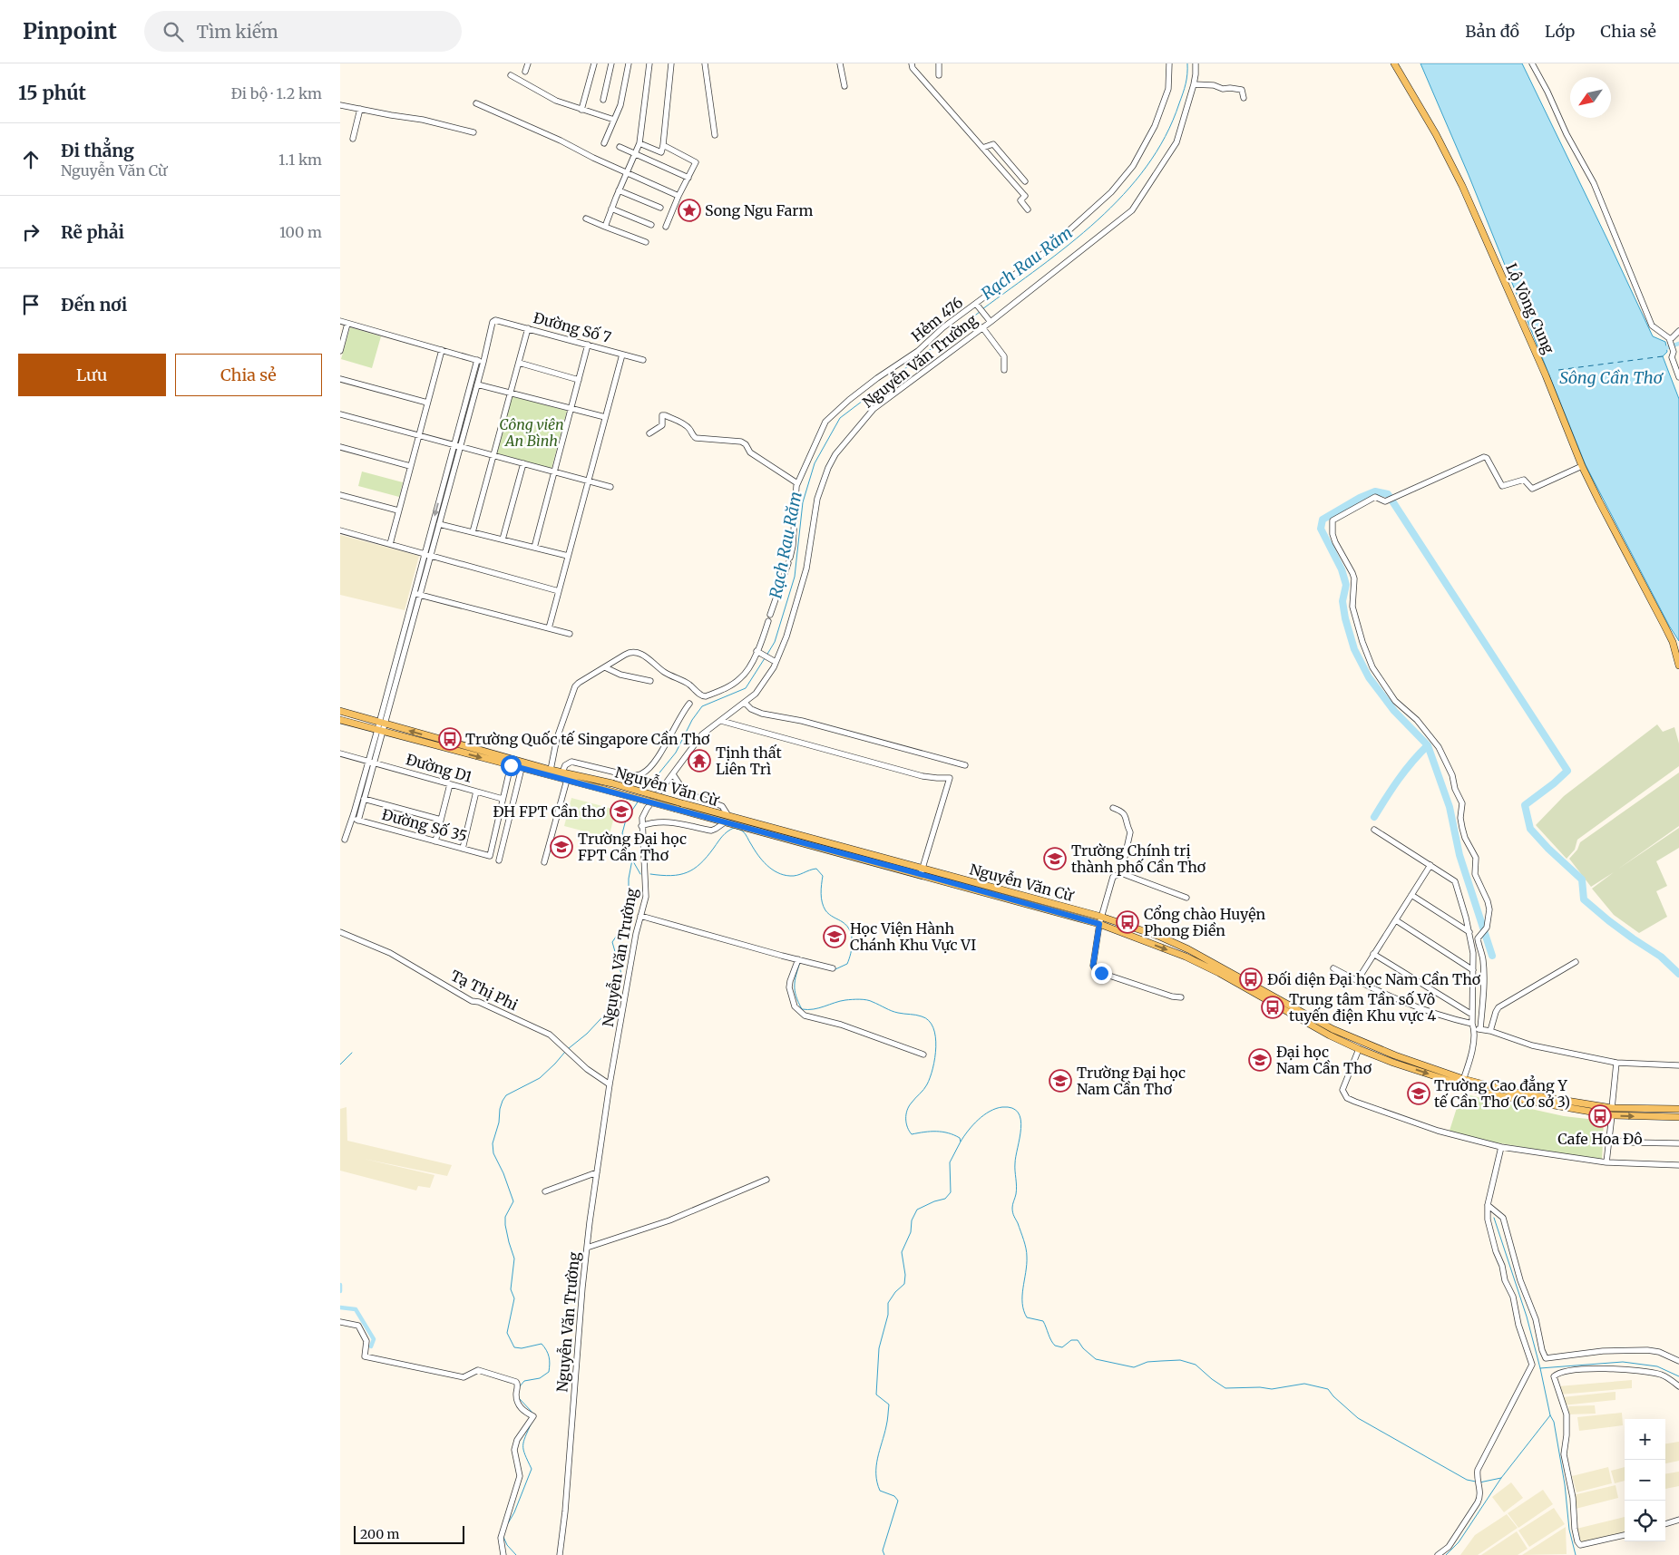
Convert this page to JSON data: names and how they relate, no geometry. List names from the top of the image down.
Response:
{
  "streets": {
    "main road": ["Lộ Vòng Cung", "Nguyễn Văn Cừ"],
    "street": [
      "Hẻm 476",
      "Đường Số 7",
      "Nguyễn Văn Trường",
      "Đường D1",
      "Đường Số 35",
      "Tạ Thị Phi"
    ]
  },
  "crossings": [
    ["Nguyễn Văn Trường", "Tạ Thị Phi"],
    ["Đường D1", "Đường Số 35"]
  ],
  "water": ["Rạch Rau Răm", "Sông Cần Thơ"],
  "parks": ["Công viên An Bình"],
  "places": {
    "place": ["Song Ngu Farm"],
    "bus stop": [
      "Trường Quốc tế Singapore Cần Thơ",
      "Cổng chào Huyện Phong Điền",
      "Đối diện Đại học Nam Cần Thơ",
      "Trung tâm Tần số Vô tuyến điện Khu vực 4",
      "Cafe Hoa Đô"
    ],
    "temple": ["Tịnh thất Liên Trì"],
    "school or university": [
      "ĐH FPT Cần thơ",
      "Trường Đại học FPT Cần Thơ",
      "Trường Chính trị thành phố Cần Thơ",
      "Học Viện Hành Chánh Khu Vực VI",
      "Đại học Nam Cần Thơ",
      "Trường Đại học Nam Cần Thơ",
      "Trường Cao đẳng Y tế Cần Thơ (Cơ sở 3)"
    ]
  },
  "scale_bar": "200 m",
  "north": "bottom left",
  "page": {
    "header": "Pinpoint",
    "search": "Tìm kiếm",
    "nav": ["Bản đồ", "Lớp", "Chia sẻ"],
    "heading": ["15 phút", "Đi bộ · 1.2 km"],
    "list": [
      ["Đi thẳng", "Nguyễn Văn Cừ", "1.1 km"],
      ["Rẽ phải", "100 m"],
      "Đến nơi"
    ],
    "buttons": ["Lưu", "Chia sẻ"],
    "map_buttons": ["+", "−"],
    "scale": "200 m"
  }
}
